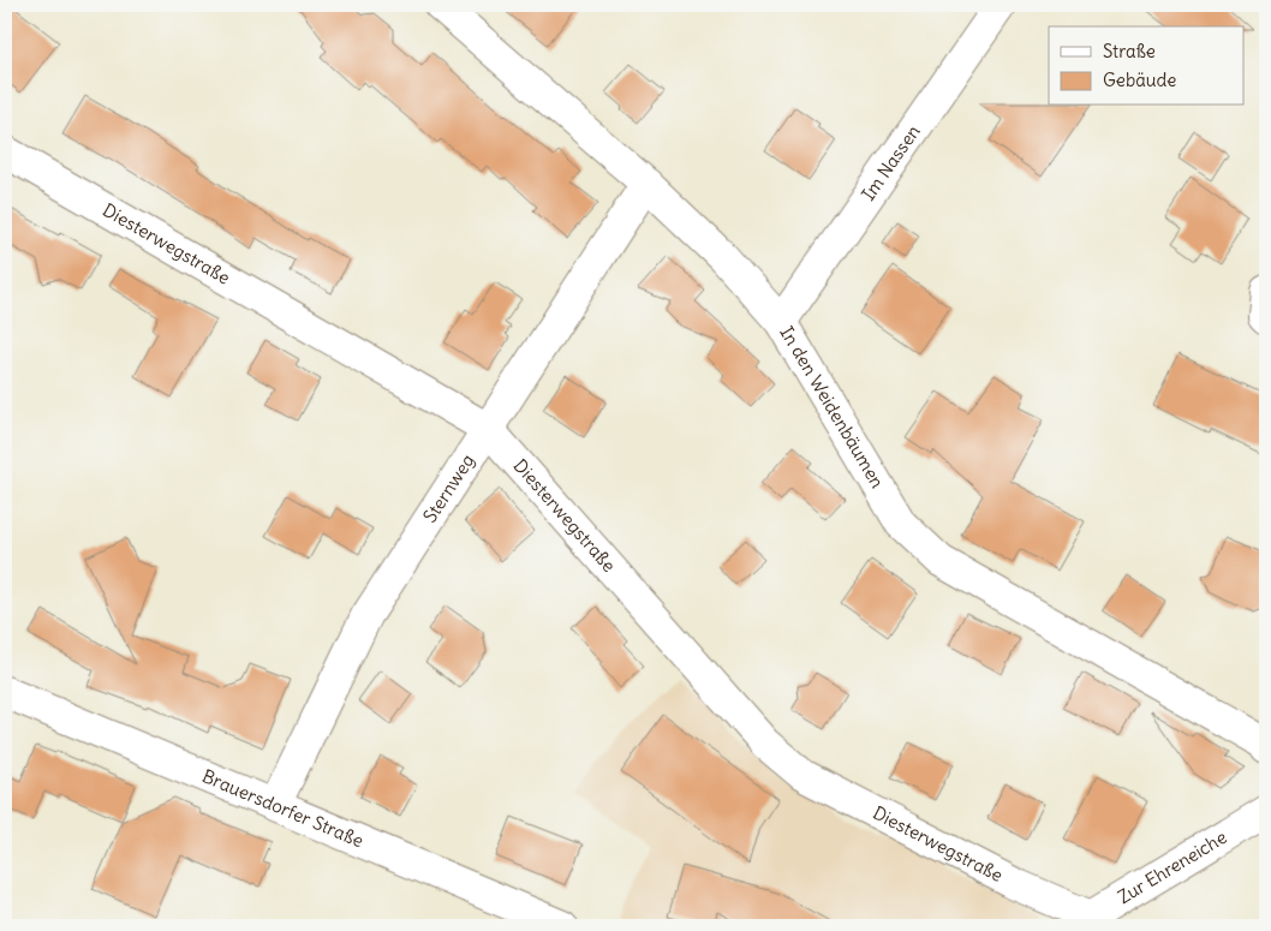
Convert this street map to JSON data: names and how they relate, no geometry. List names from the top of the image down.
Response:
{
  "streets": {
    "street": [
      "Im Nassen",
      "Diesterwegstraße",
      "In den Weidenbäumen",
      "Sternweg",
      "Brauersdorfer Straße",
      "Zur Ehreneiche"
    ]
  },
  "crossings": [
    ["Im Nassen", "In den Weidenbäumen"],
    ["Diesterwegstraße", "Sternweg"],
    ["Diesterwegstraße", "Zur Ehreneiche"],
    ["In den Weidenbäumen", "Sternweg"],
    ["Sternweg", "Brauersdorfer Straße"]
  ],
  "legend": ["Straße", "Gebäude"]
}
